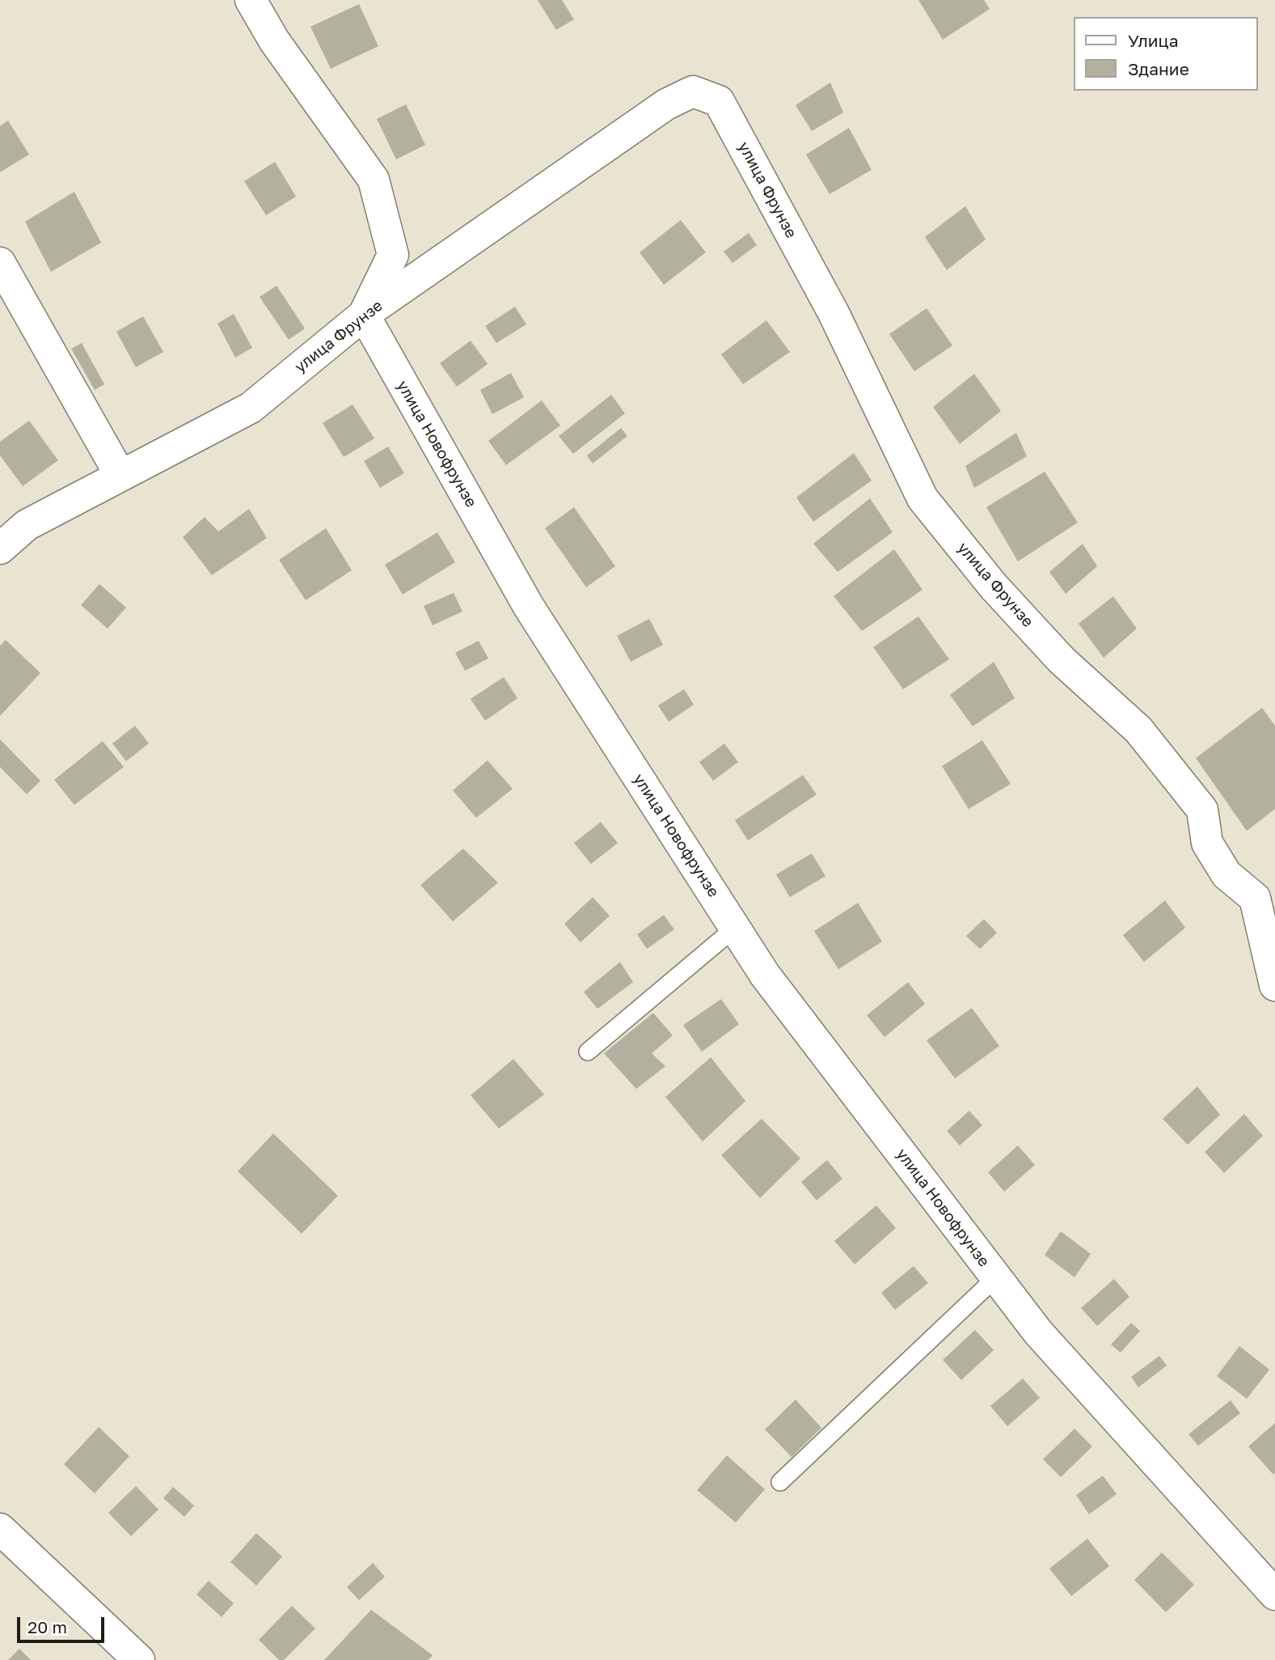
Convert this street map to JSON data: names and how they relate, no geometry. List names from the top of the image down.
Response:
{
  "streets": {
    "street": ["улица Фрунзе", "улица Новофрунзе"]
  },
  "crossings": [
    ["улица Фрунзе", "улица Новофрунзе"]
  ],
  "legend": ["Улица", "Здание"],
  "scale_bar": "20 m"
}
